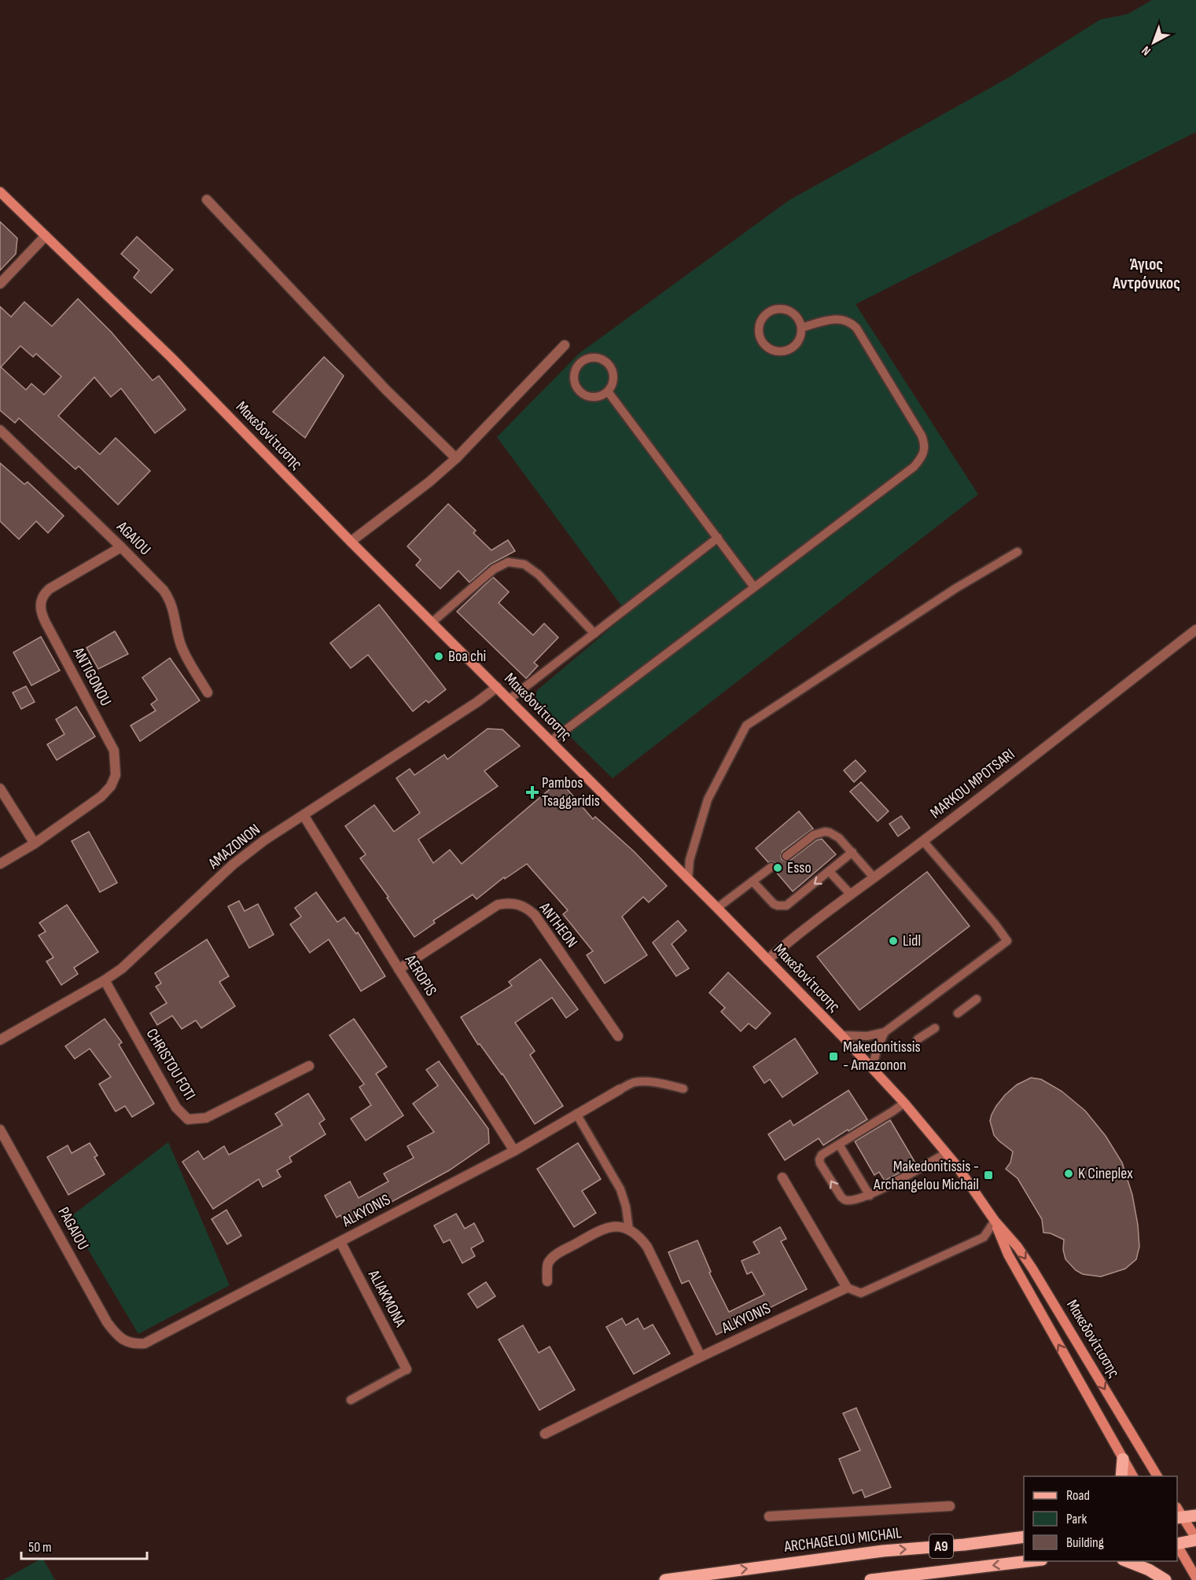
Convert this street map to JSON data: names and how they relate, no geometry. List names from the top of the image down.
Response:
{
  "streets": {
    "main road": ["Μακεδονίτισσης", "ARCHAGELOU MICHAIL", "A9"],
    "street": [
      "AGAIOU",
      "ANTIGONOU",
      "MARKOU MPOTSARI",
      "AMAZONON",
      "ANTHEON",
      "AEROPIS",
      "CHRISTOU FOTI",
      "ALKYONIS",
      "PAGAIOU",
      "ALIAKMONA"
    ]
  },
  "crossings": [
    ["Μακεδονίτισσης", "MARKOU MPOTSARI"],
    ["Μακεδονίτισσης", "AMAZONON"],
    ["AGAIOU", "ANTIGONOU"],
    ["AMAZONON", "AEROPIS"],
    ["AMAZONON", "CHRISTOU FOTI"],
    ["ANTHEON", "AEROPIS"],
    ["AEROPIS", "ALKYONIS"],
    ["ALKYONIS", "PAGAIOU"],
    ["ALKYONIS", "ALIAKMONA"]
  ],
  "districts": ["Άγιος Αντρόνικος"],
  "places": {
    "other": [
      "Boa chi",
      "Esso",
      "Lidl",
      "K Cineplex"
    ],
    "health": ["Pambos Tsaggaridis"],
    "transit": ["Makedonitissis - Amazonon", "Makedonitissis - Archangelou Michail"]
  },
  "legend": ["Road", "Park", "Building"],
  "scale_bar": "50 m",
  "north": "bottom left"
}
